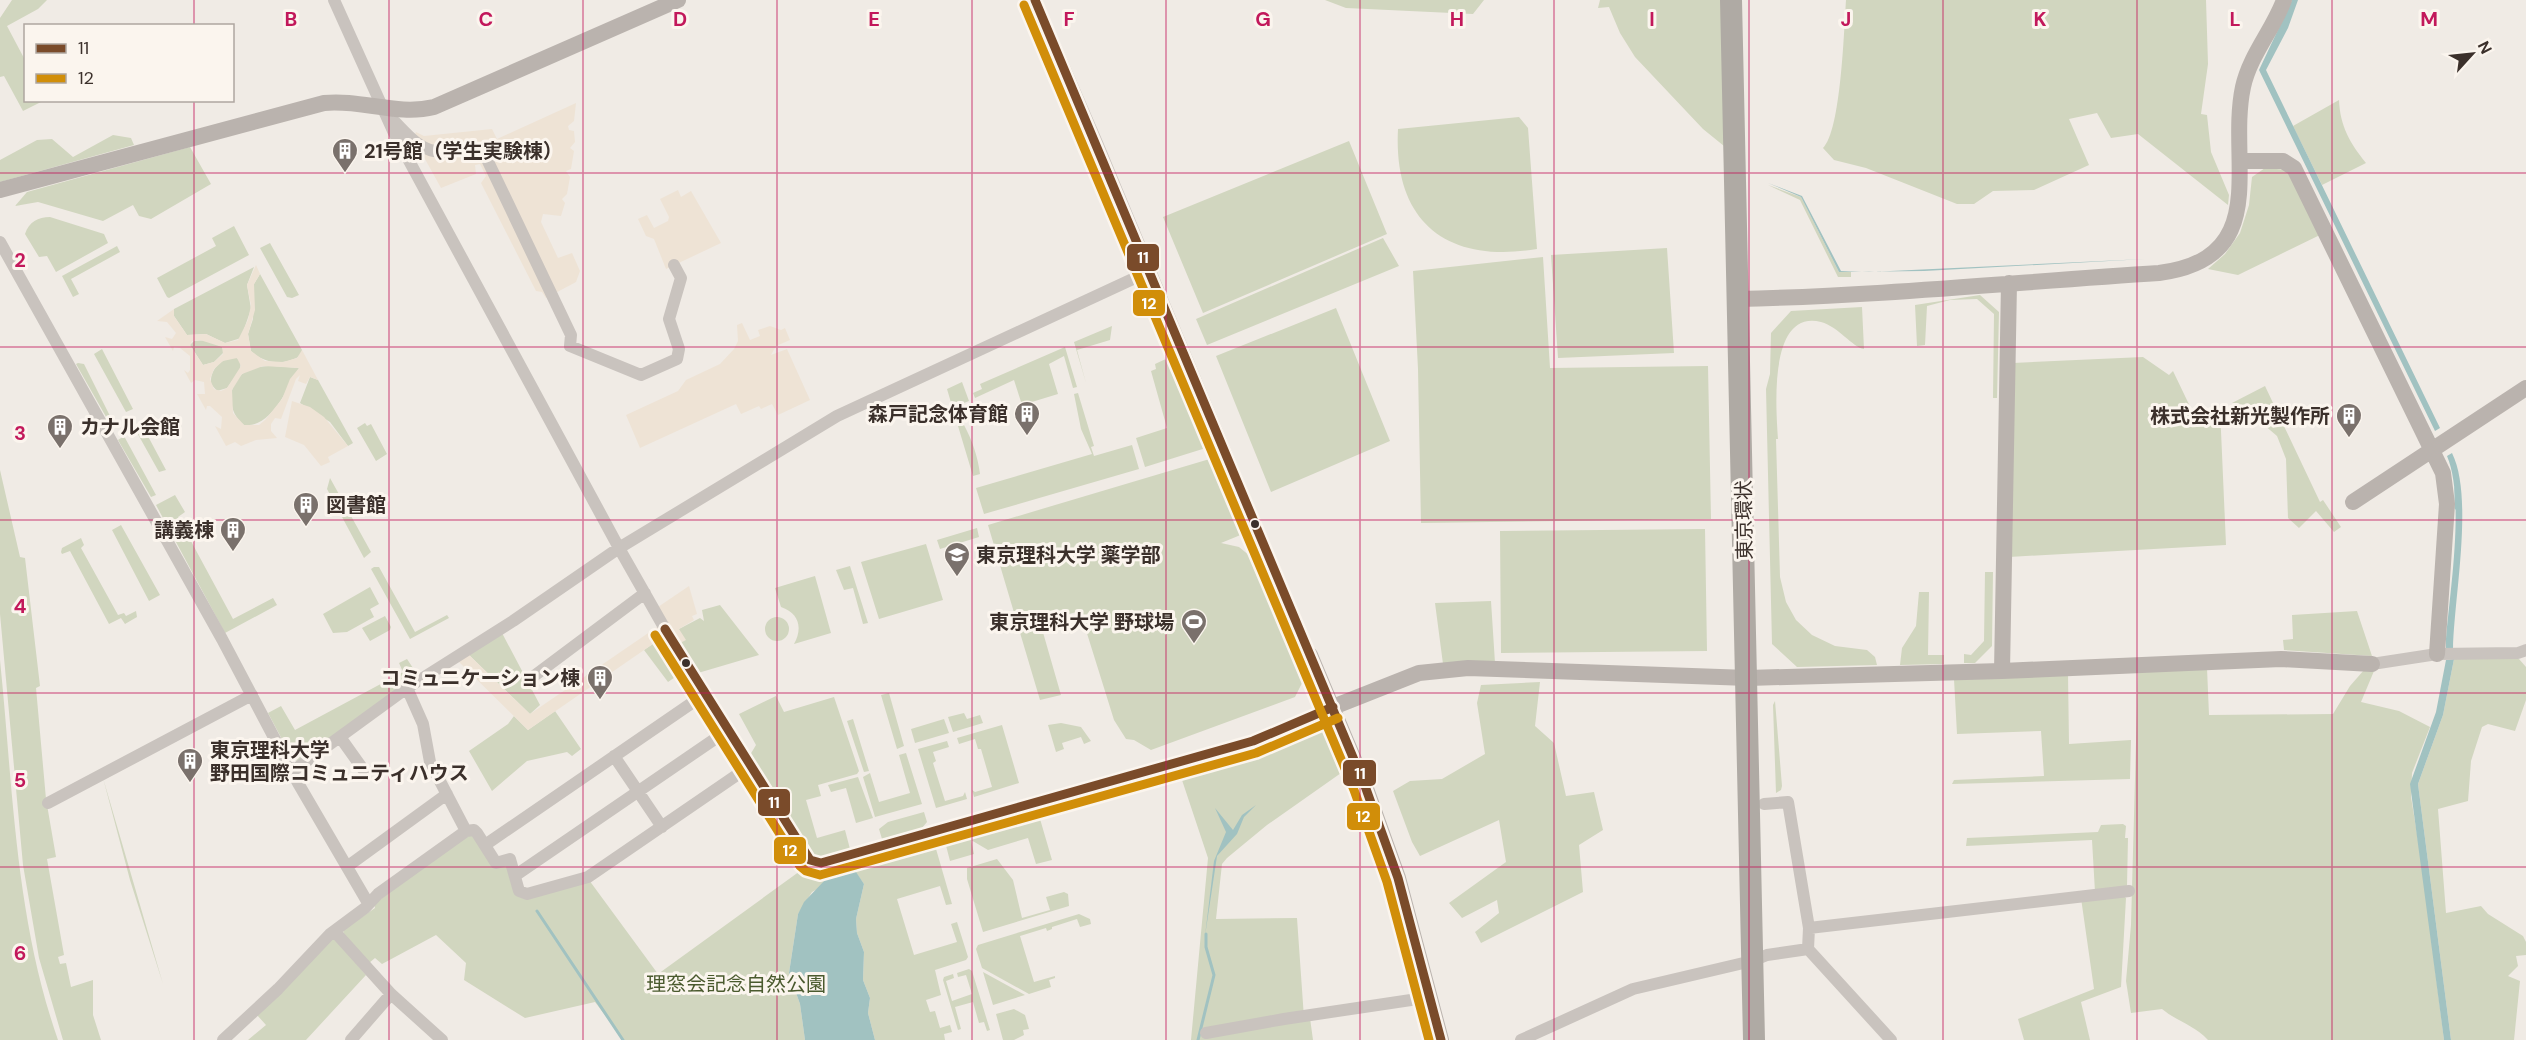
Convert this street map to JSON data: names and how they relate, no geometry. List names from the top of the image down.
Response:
{
  "streets": {
    "highway": ["東京環状"]
  },
  "parks": ["理窓会記念自然公園"],
  "places": {
    "building": [
      "21号館（学生実験棟）",
      "森戸記念体育館",
      "株式会社新光製作所",
      "カナル会館",
      "図書館",
      "講義棟",
      "コミュニケーション棟",
      "東京理科大学 野田国際コミュニティハウス"
    ],
    "school or university": ["東京理科大学 薬学部"],
    "sports": ["東京理科大学 野球場"]
  },
  "lines": ["transit line 11", "transit line 12"],
  "legend": ["11", "12"],
  "north": "top right",
  "grid": {
    "columns": [
      "B",
      "C",
      "D",
      "E",
      "F",
      "G",
      "H",
      "I",
      "J",
      "K",
      "L",
      "M"
    ],
    "rows": [
      "2",
      "3",
      "4",
      "5",
      "6"
    ]
  }
}
